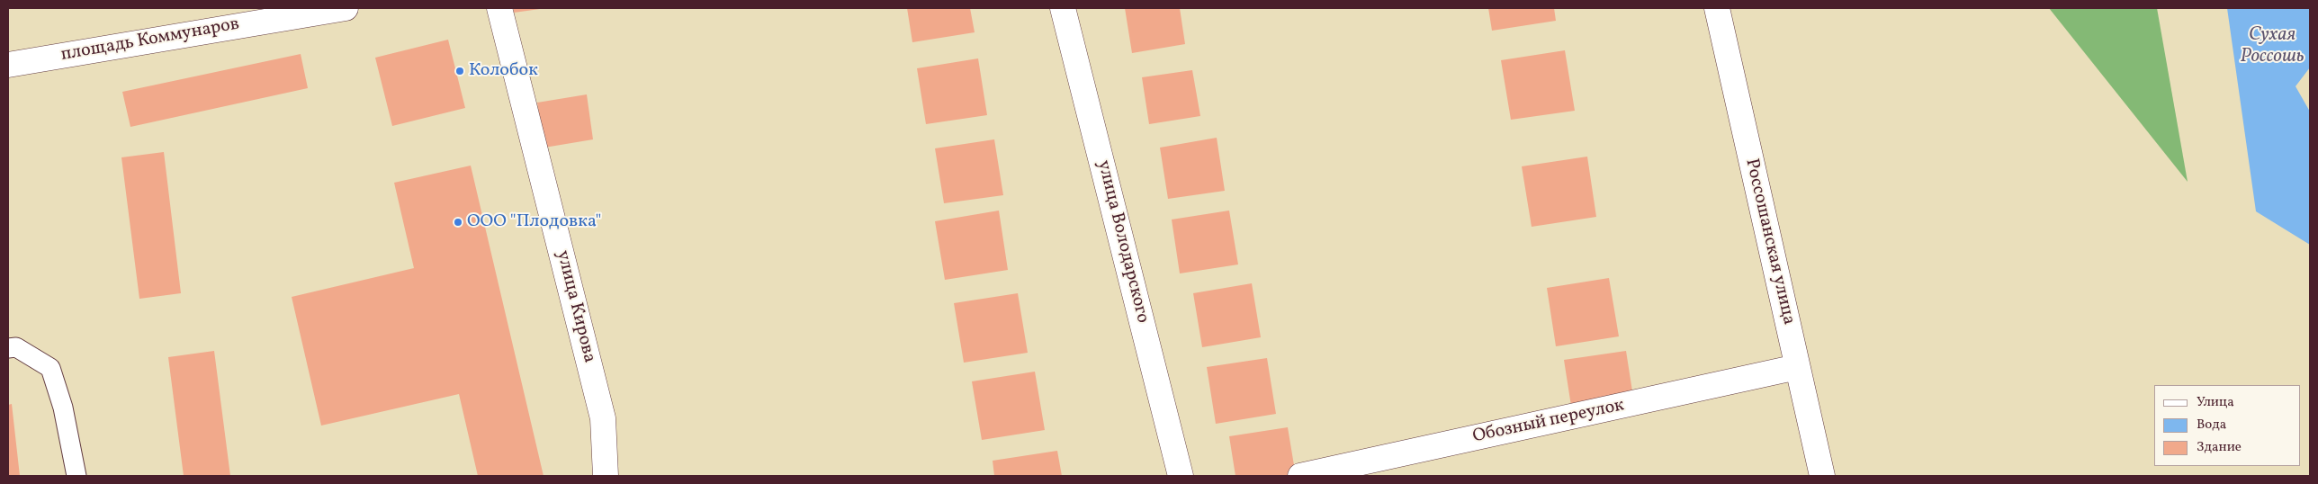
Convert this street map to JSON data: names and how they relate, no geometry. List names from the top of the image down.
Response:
{
  "streets": {
    "street": [
      "площадь Коммунаров",
      "улица Володарского",
      "Россошанская улица",
      "улица Кирова",
      "Обозный переулок"
    ]
  },
  "crossings": [
    ["Россошанская улица", "Обозный переулок"]
  ],
  "water": ["Сухая Россошь"],
  "places": ["Колобок", "ООО \"Плодовка\""],
  "legend": ["Улица", "Вода", "Здание"]
}
